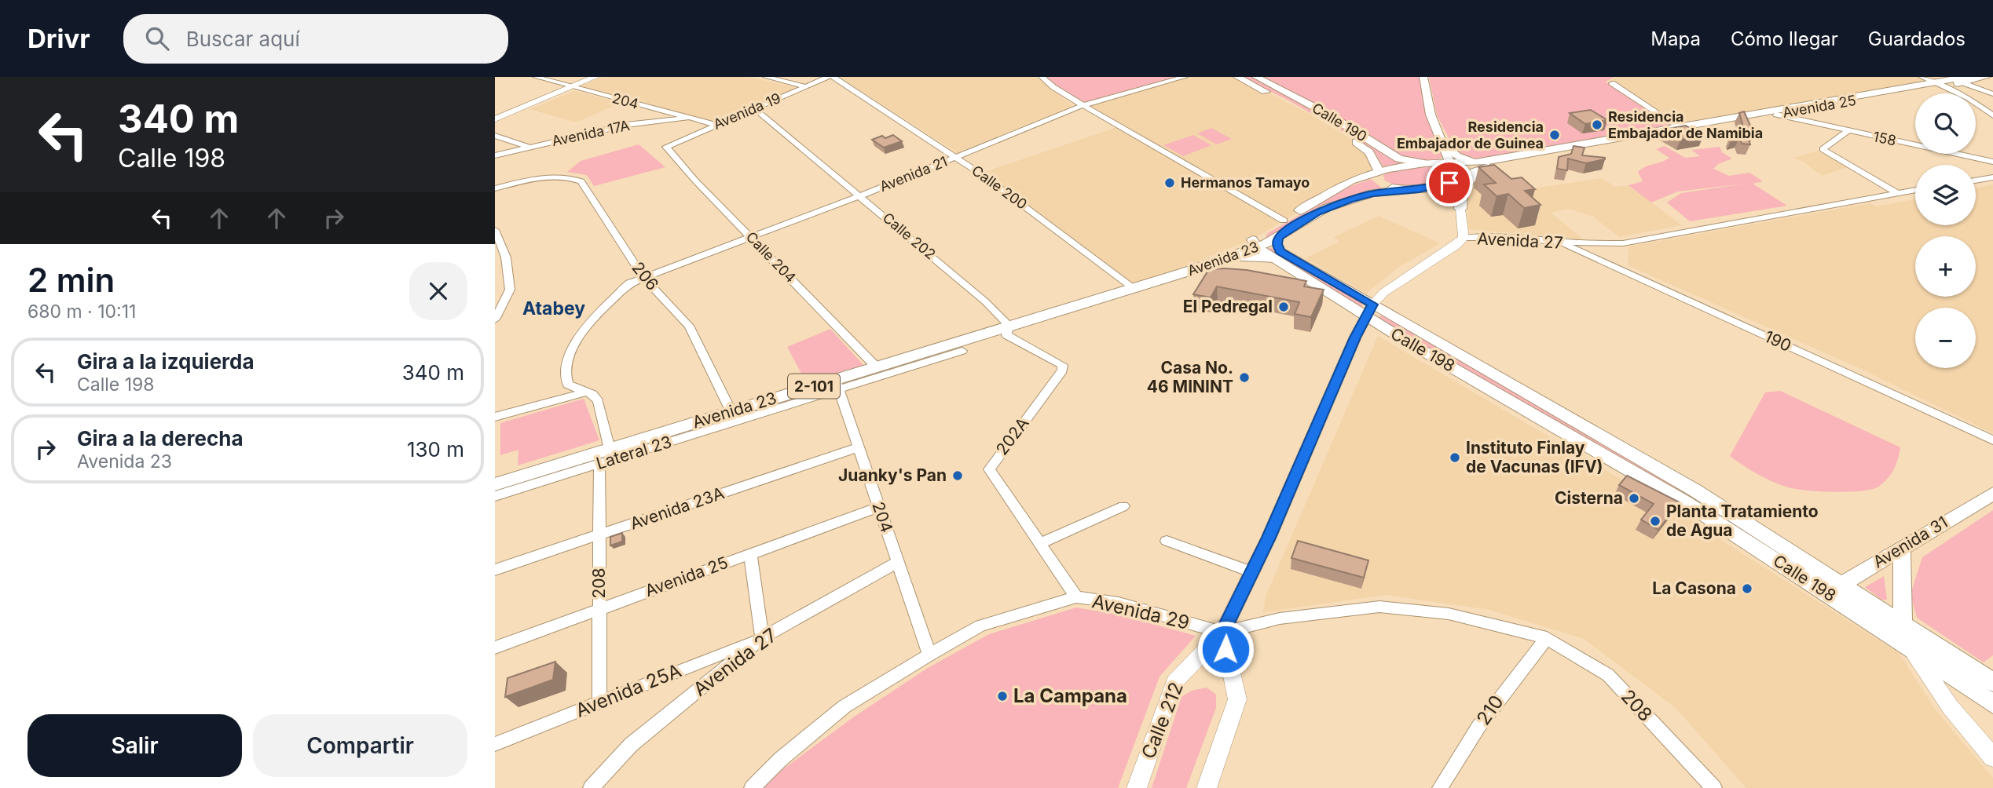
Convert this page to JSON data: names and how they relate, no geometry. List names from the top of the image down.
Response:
{
  "streets": {
    "main road": [
      "Avenida 25",
      "Calle 190",
      "Avenida 23",
      "Calle 198",
      "2-101",
      "Avenida 31"
    ],
    "street": [
      "204",
      "Avenida 19",
      "Avenida 17A",
      "158",
      "Avenida 21",
      "Calle 200",
      "Calle 202",
      "Avenida 27",
      "Calle 204",
      "206",
      "190",
      "202A",
      "Lateral 23",
      "Avenida 23A",
      "208",
      "Avenida 29",
      "Avenida 25A",
      "210",
      "Calle 212"
    ]
  },
  "crossings": [
    ["204", "Avenida 25"],
    ["204", "Avenida 19"],
    ["204", "Avenida 17A"],
    ["204", "Avenida 27"],
    ["204", "Avenida 23"],
    ["204", "Lateral 23"],
    ["204", "Avenida 23A"],
    ["204", "Avenida 29"],
    ["Avenida 25", "Calle 190"],
    ["Avenida 25", "158"],
    ["Avenida 25", "Avenida 23"],
    ["Avenida 25", "208"],
    ["Avenida 19", "Calle 202"],
    ["Avenida 19", "Calle 204"],
    ["Calle 190", "Avenida 23"],
    ["Avenida 21", "Calle 200"],
    ["Avenida 21", "Calle 202"],
    ["Avenida 21", "Calle 204"],
    ["Avenida 21", "206"],
    ["Calle 200", "Avenida 23"],
    ["Calle 202", "Avenida 23"],
    ["Calle 202", "202A"],
    ["Avenida 27", "190"],
    ["Avenida 27", "Calle 198"],
    ["Avenida 27", "Avenida 29"],
    ["Avenida 27", "Avenida 25A"],
    ["Avenida 27", "Calle 212"],
    ["Calle 204", "Avenida 23"],
    ["Avenida 23", "206"],
    ["Avenida 23", "Calle 198"],
    ["Avenida 23", "202A"],
    ["Avenida 23", "Lateral 23"],
    ["Calle 198", "Avenida 31"],
    ["202A", "Avenida 29"],
    ["Lateral 23", "208"],
    ["Avenida 23A", "208"],
    ["208", "Avenida 29"],
    ["208", "Avenida 25A"],
    ["208", "210"],
    ["Avenida 29", "210"],
    ["Avenida 29", "Calle 212"]
  ],
  "districts": ["Atabey"],
  "places": [
    "Residencia Embajador de Namibia",
    "Residencia Embajador de Guinea",
    "Hermanos Tamayo",
    "El Pedregal",
    "Casa No. 46 MININT",
    "Instituto Finlay de Vacunas (IFV)",
    "Juanky's Pan",
    "Cisterna",
    "Planta Tratamiento de Agua",
    "La Casona",
    "La Campana"
  ],
  "page": {
    "header": "Drivr",
    "search": "Buscar aquí",
    "nav": ["Mapa", "Cómo llegar", "Guardados"],
    "turn": ["340 m", "Calle 198"],
    "map_buttons": ["+", "−"],
    "heading": ["2 min", "680 m · 10:11"],
    "list": [
      {
        "name": "Gira a la izquierda",
        "note": "Calle 198",
        "value": "340 m"
      },
      {
        "name": "Gira a la derecha",
        "note": "Avenida 23",
        "value": "130 m"
      }
    ],
    "buttons": ["Salir", "Compartir"]
  }
}
